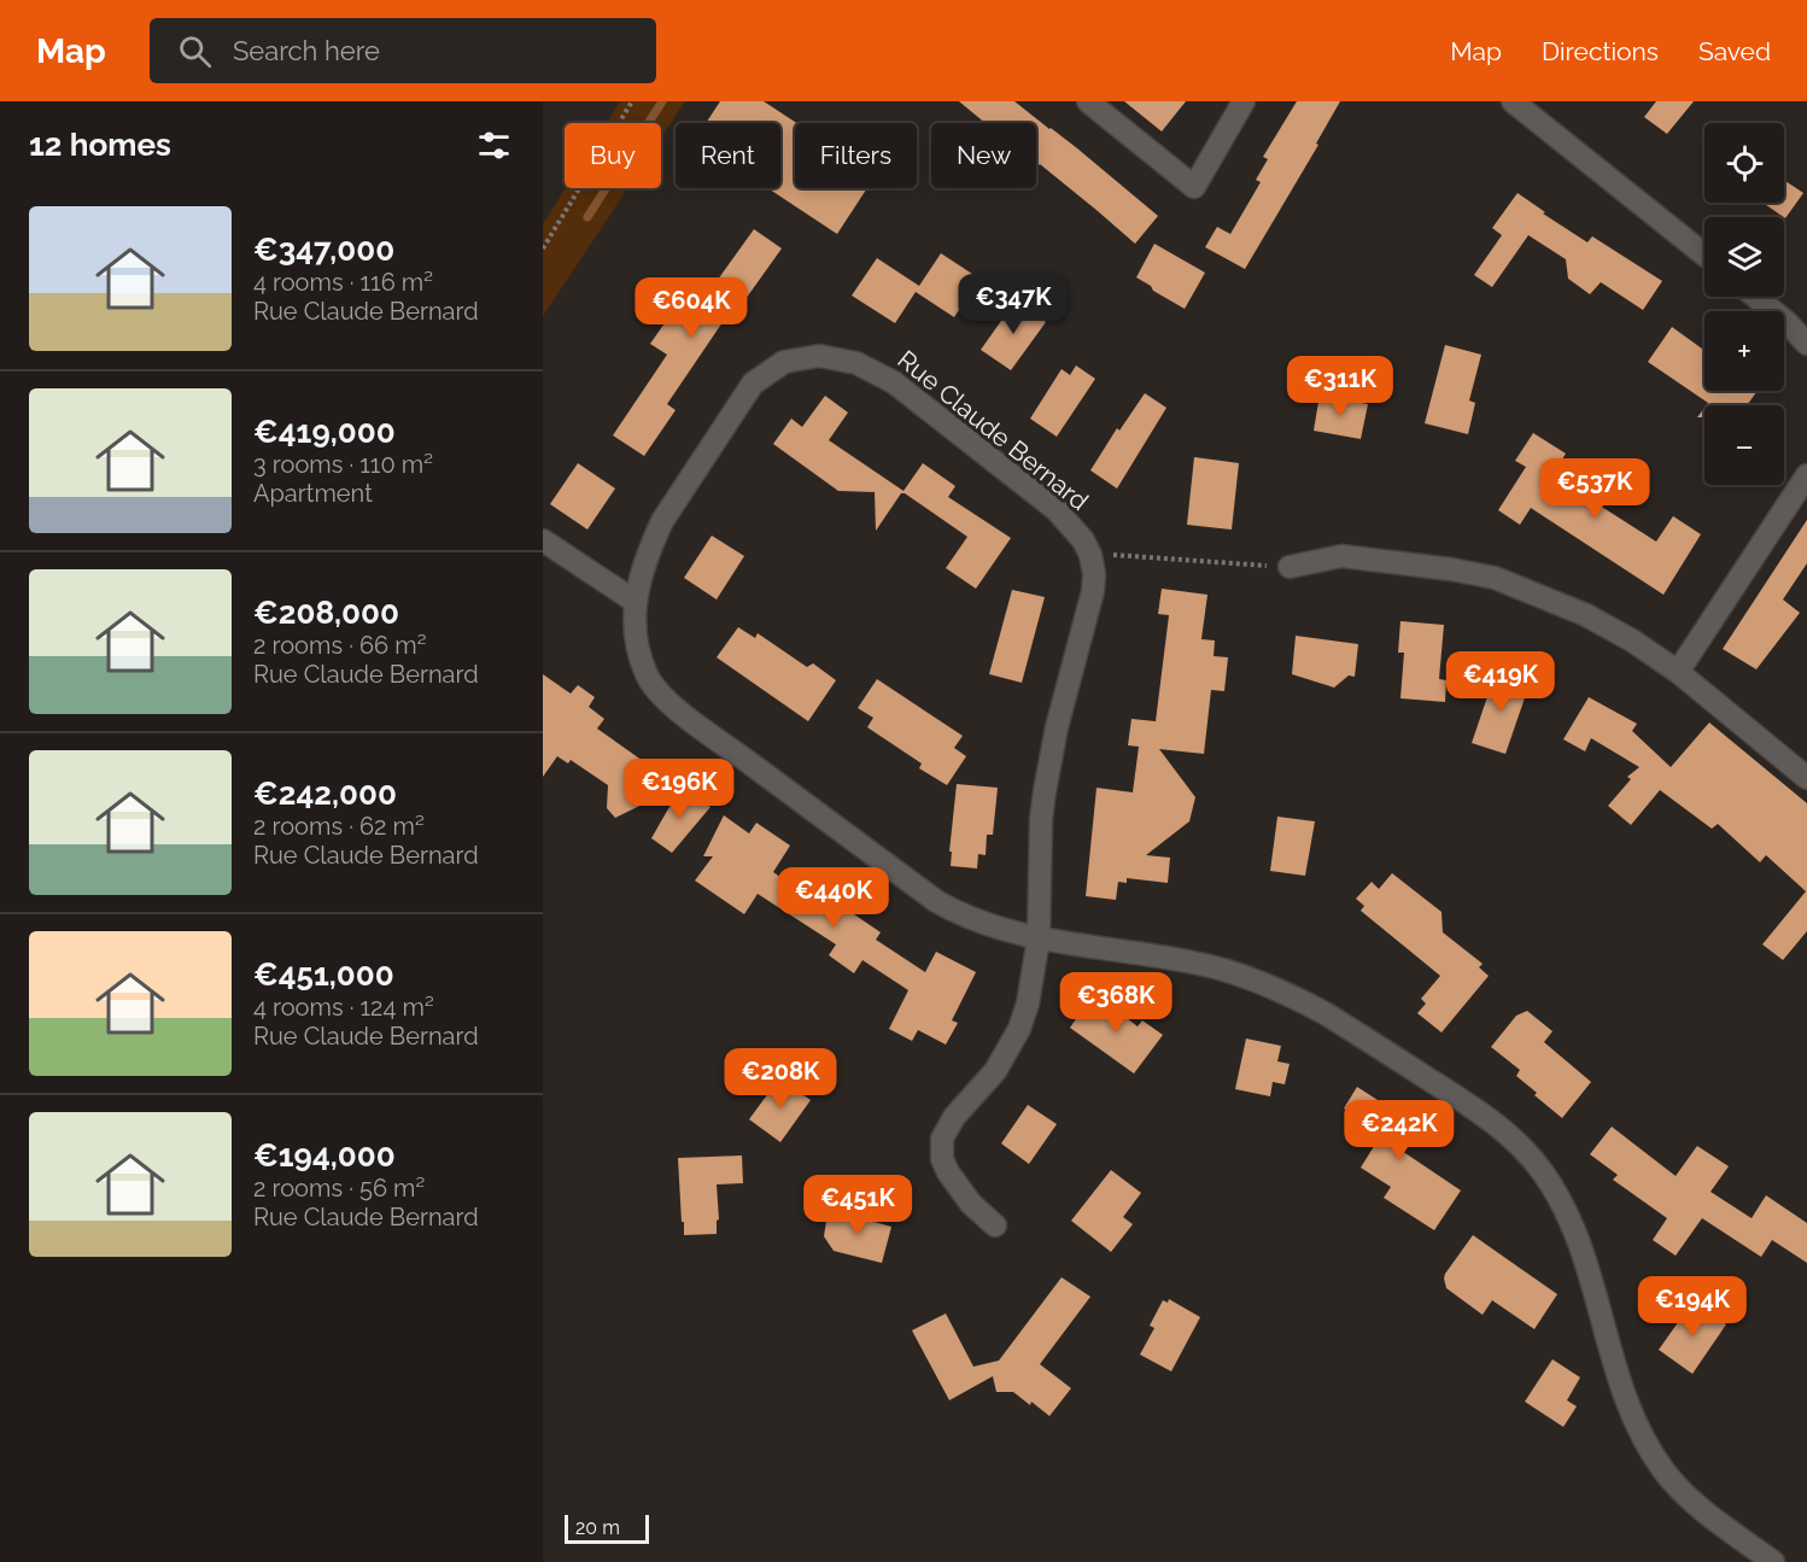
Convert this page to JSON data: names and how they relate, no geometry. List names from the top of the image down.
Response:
{
  "streets": {
    "street": ["Rue Claude Bernard"]
  },
  "scale_bar": "20 m",
  "page": {
    "header": "Map",
    "search": "Search here",
    "nav": ["Map", "Directions", "Saved"],
    "heading": "12 homes",
    "map_buttons": ["+", "−"],
    "chip": [
      "Buy",
      "Rent",
      "Filters",
      "New"
    ],
    "list": [
      {
        "name": "€347,000",
        "note": "4 rooms · 116 m² · Rue Claude Bernard"
      },
      {
        "name": "€419,000",
        "note": "3 rooms · 110 m² · Apartment"
      },
      {
        "name": "€208,000",
        "note": "2 rooms · 66 m² · Rue Claude Bernard"
      },
      {
        "name": "€242,000",
        "note": "2 rooms · 62 m² · Rue Claude Bernard"
      },
      {
        "name": "€451,000",
        "note": "4 rooms · 124 m² · Rue Claude Bernard"
      },
      {
        "name": "€194,000",
        "note": "2 rooms · 56 m² · Rue Claude Bernard"
      }
    ],
    "price": [
      "€347K",
      "€604K",
      "€311K",
      "€537K",
      "€419K",
      "€196K",
      "€440K",
      "€368K",
      "€208K",
      "€242K",
      "€451K",
      "€194K"
    ],
    "scale": "20 m"
  }
}
